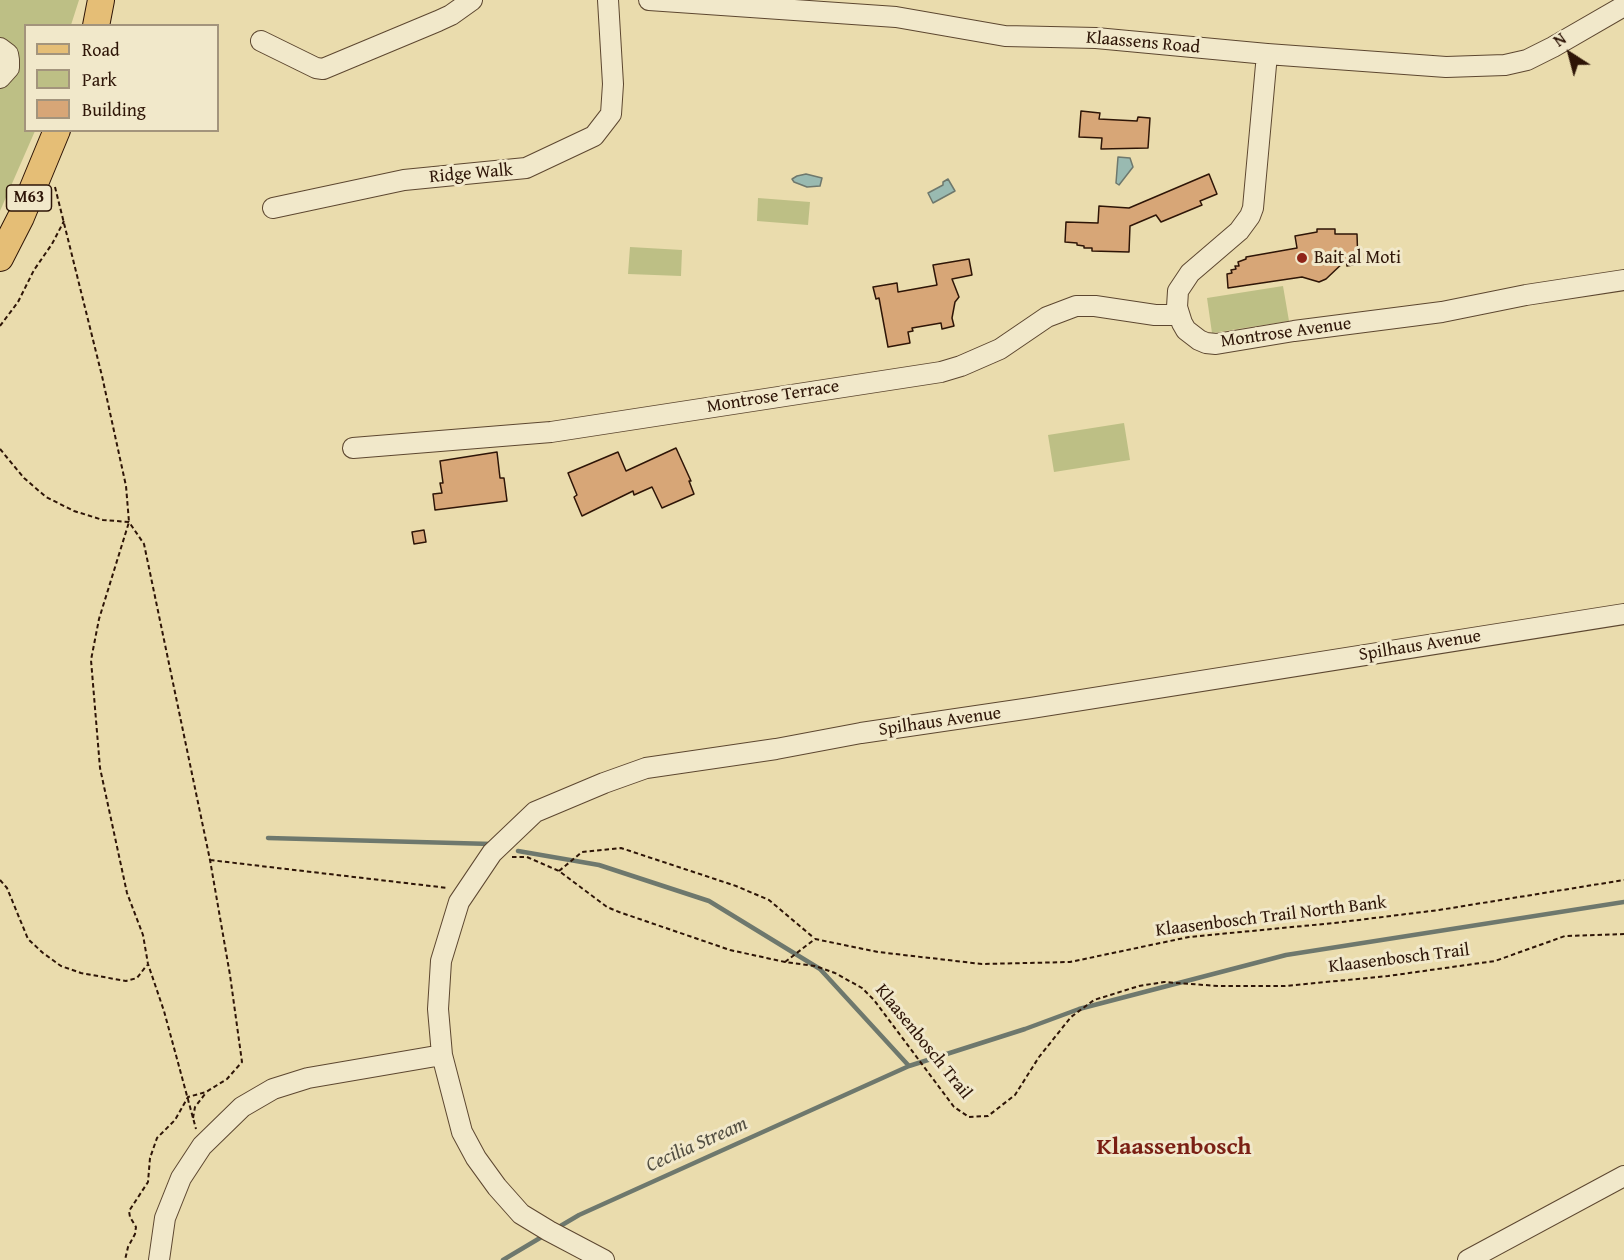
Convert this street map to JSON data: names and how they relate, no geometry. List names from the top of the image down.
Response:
{
  "streets": {
    "main road": ["M63"],
    "street": [
      "Klaassens Road",
      "Ridge Walk",
      "Montrose Avenue",
      "Montrose Terrace",
      "Spilhaus Avenue"
    ],
    "path": ["Klaasenbosch Trail North Bank", "Klaasenbosch Trail"]
  },
  "crossings": [
    ["Montrose Avenue", "Montrose Terrace"]
  ],
  "districts": ["Klaassenbosch"],
  "water": ["Cecilia Stream"],
  "places": ["Bait al Moti"],
  "legend": ["Road", "Park", "Building"],
  "north": "top left"
}
